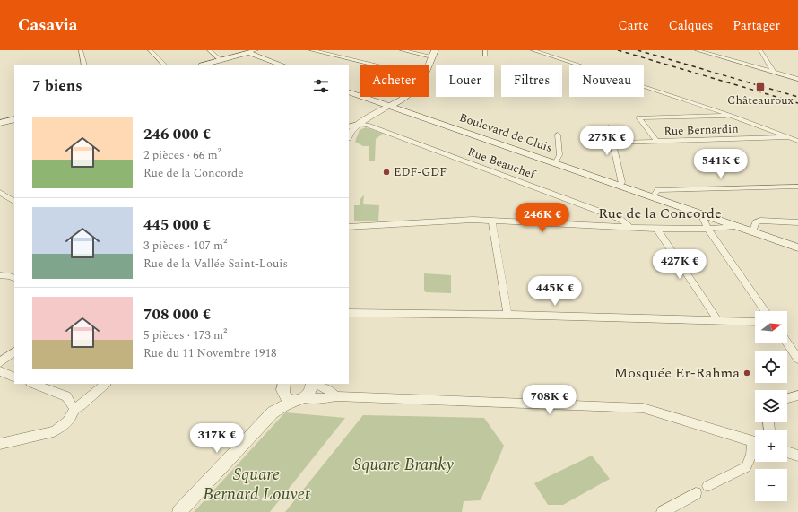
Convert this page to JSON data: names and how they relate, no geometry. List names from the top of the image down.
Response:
{
  "streets": {
    "main road": ["Boulevard de Cluis"],
    "street": ["Rue Bernardin", "Rue Beauchef", "Rue de la Concorde"]
  },
  "crossings": [
    ["Boulevard de Cluis", "Rue de la Concorde"],
    ["Rue Beauchef", "Rue de la Concorde"]
  ],
  "parks": ["Square Branky", "Square Bernard Louvet"],
  "places": {
    "transit": ["Châteauroux"],
    "other": ["EDF-GDF", "Mosquée Er-Rahma"]
  },
  "north": "right",
  "page": {
    "header": "Casavia",
    "nav": ["Carte", "Calques", "Partager"],
    "chip": [
      "Acheter",
      "Louer",
      "Filtres",
      "Nouveau"
    ],
    "heading": "7 biens",
    "list": [
      {
        "name": "246 000 €",
        "note": "2 pièces · 66 m² · Rue de la Concorde"
      },
      {
        "name": "445 000 €",
        "note": "3 pièces · 107 m² · Rue de la Vallée Saint-Louis"
      },
      {
        "name": "708 000 €",
        "note": "5 pièces · 173 m² · Rue du 11 Novembre 1918"
      }
    ],
    "price": [
      "275K €",
      "541K €",
      "246K €",
      "427K €",
      "445K €",
      "708K €",
      "317K €"
    ],
    "map_buttons": ["+", "−"]
  }
}
